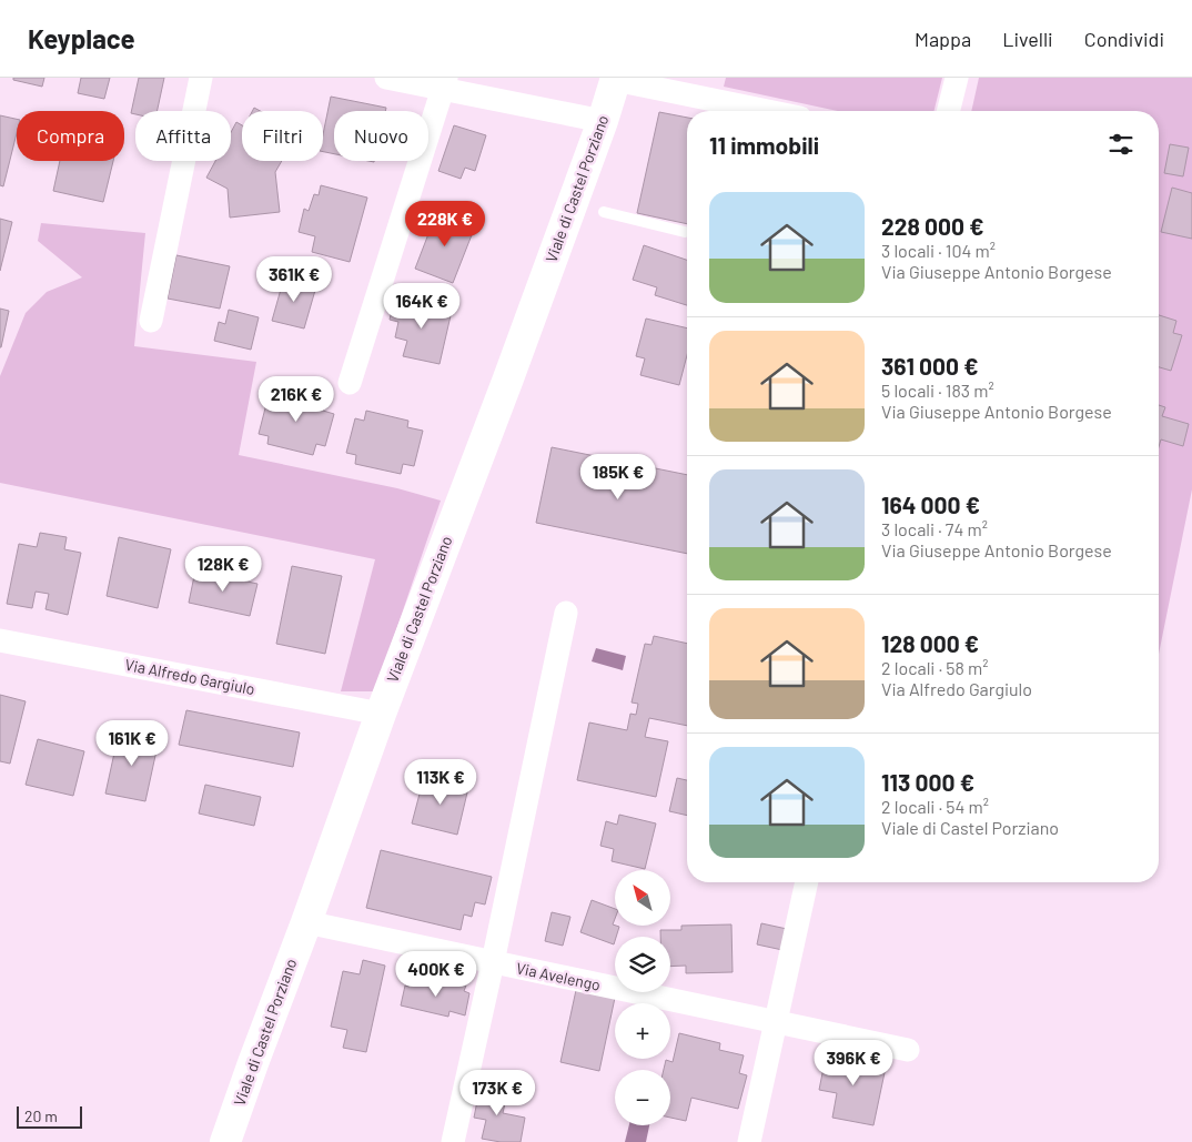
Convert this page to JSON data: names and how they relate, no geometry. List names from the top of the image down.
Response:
{
  "streets": {
    "street": ["Viale di Castel Porziano", "Via Alfredo Gargiulo", "Via Avelengo"]
  },
  "crossings": [
    ["Viale di Castel Porziano", "Via Alfredo Gargiulo"],
    ["Viale di Castel Porziano", "Via Avelengo"]
  ],
  "scale_bar": "20 m",
  "north": "top left",
  "page": {
    "header": "Keyplace",
    "nav": ["Mappa", "Livelli", "Condividi"],
    "chip": [
      "Compra",
      "Affitta",
      "Filtri",
      "Nuovo"
    ],
    "heading": "11 immobili",
    "list": [
      {
        "name": "228 000 €",
        "note": "3 locali · 104 m² · Via Giuseppe Antonio Borgese"
      },
      {
        "name": "361 000 €",
        "note": "5 locali · 183 m² · Via Giuseppe Antonio Borgese"
      },
      {
        "name": "164 000 €",
        "note": "3 locali · 74 m² · Via Giuseppe Antonio Borgese"
      },
      {
        "name": "128 000 €",
        "note": "2 locali · 58 m² · Via Alfredo Gargiulo"
      },
      {
        "name": "113 000 €",
        "note": "2 locali · 54 m² · Viale di Castel Porziano"
      }
    ],
    "price": [
      "228K €",
      "361K €",
      "164K €",
      "216K €",
      "185K €",
      "128K €",
      "161K €",
      "113K €",
      "400K €",
      "396K €",
      "173K €"
    ],
    "map_buttons": ["+", "−"],
    "scale": "20 m"
  }
}
